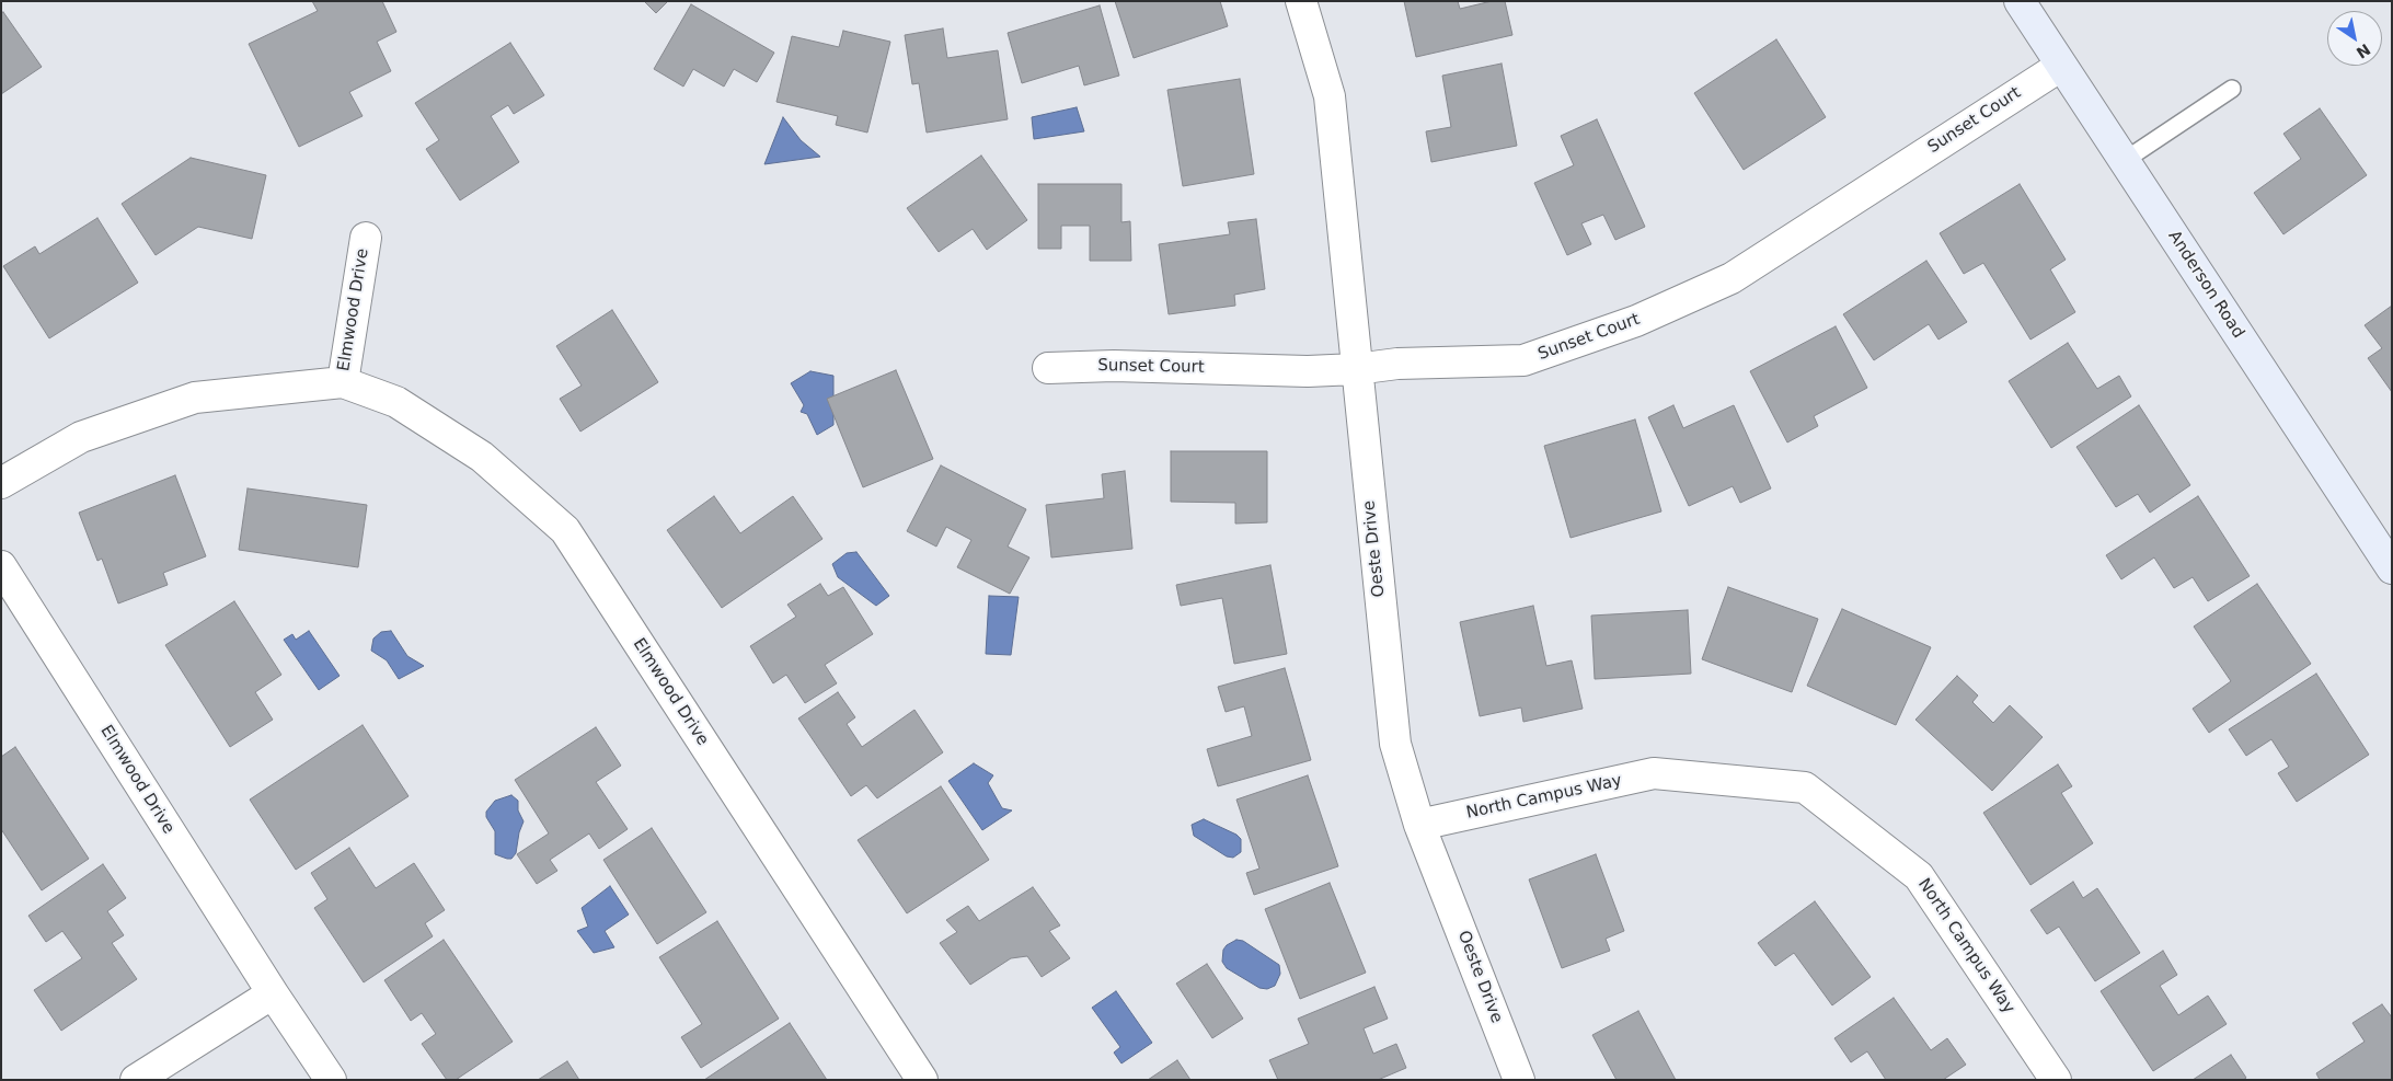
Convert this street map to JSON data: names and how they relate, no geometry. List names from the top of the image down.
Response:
{
  "streets": {
    "main road": ["Anderson Road"],
    "street": [
      "Sunset Court",
      "Elmwood Drive",
      "Oeste Drive",
      "North Campus Way"
    ]
  },
  "crossings": [
    ["Sunset Court", "Anderson Road"],
    ["Sunset Court", "Oeste Drive"],
    ["Oeste Drive", "North Campus Way"]
  ],
  "north": "bottom right"
}
